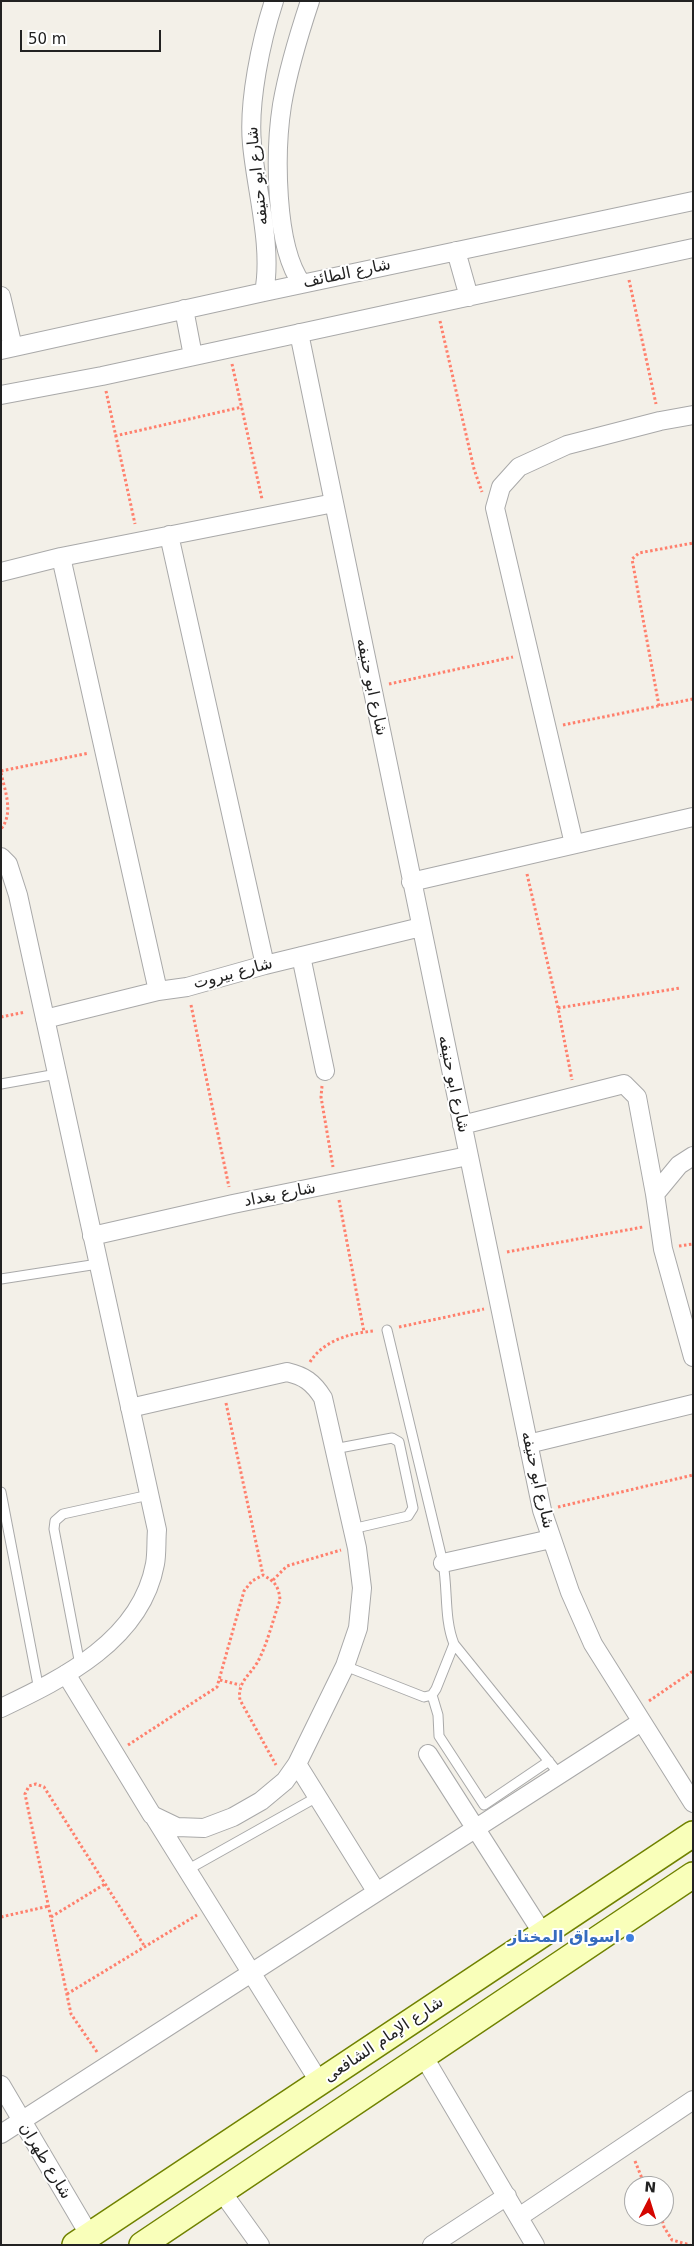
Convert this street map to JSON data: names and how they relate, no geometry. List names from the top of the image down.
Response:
{
  "streets": {
    "street": [
      "شارع ابو حنيفه",
      "شارع الطائف",
      "شارع بيروت",
      "شارع بغداد",
      "شارع الإمام الشافعى",
      "شارع طهران"
    ]
  },
  "crossings": [
    ["شارع ابو حنيفه", "شارع الطائف"],
    ["شارع ابو حنيفه", "شارع بيروت"],
    ["شارع ابو حنيفه", "شارع بغداد"],
    ["شارع الإمام الشافعى", "شارع طهران"]
  ],
  "places": ["اسواق المختار"],
  "scale_bar": "50 m",
  "north": "top"
}
